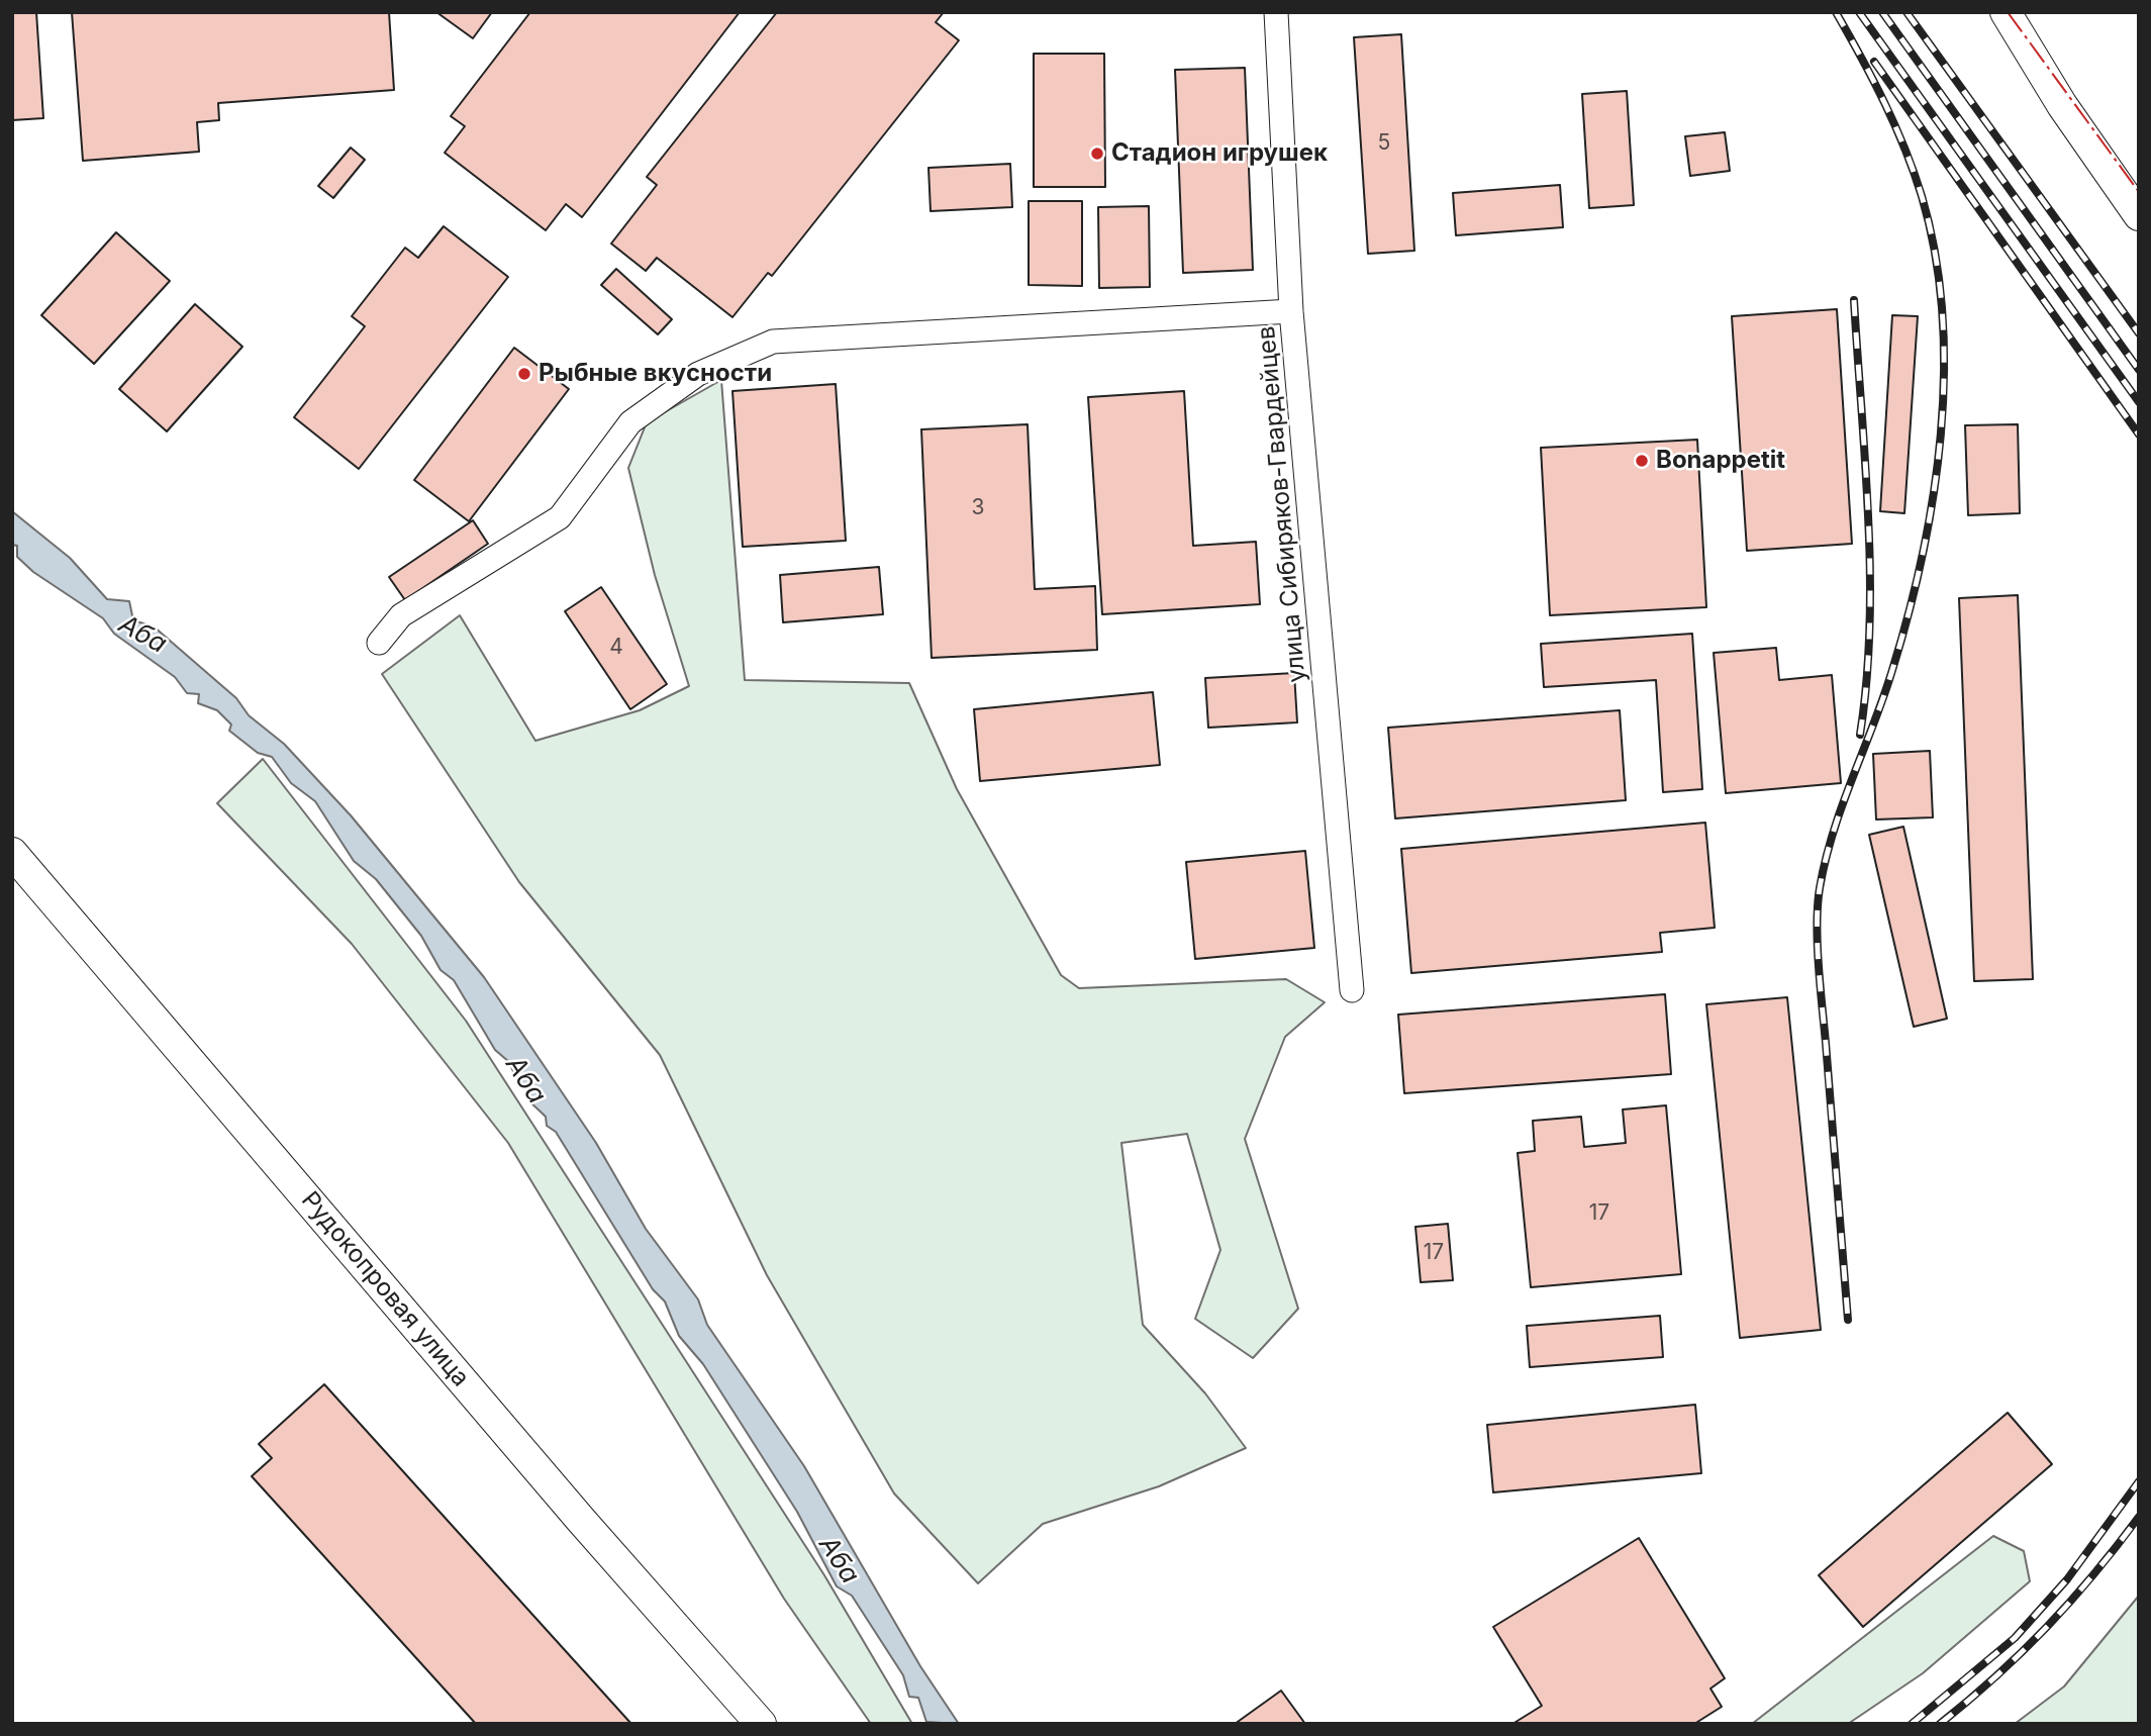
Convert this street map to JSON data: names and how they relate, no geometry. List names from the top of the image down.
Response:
{
  "streets": {
    "main road": ["Рудокопровая улица"],
    "street": ["улица Сибиряков-Гвардейцев"]
  },
  "water": ["Аба"],
  "places": ["Стадион игрушек", "Рыбные вкусности", "Bonappetit"],
  "house_numbers": [
    "5",
    "3",
    "4",
    "17",
    "17"
  ]
}
